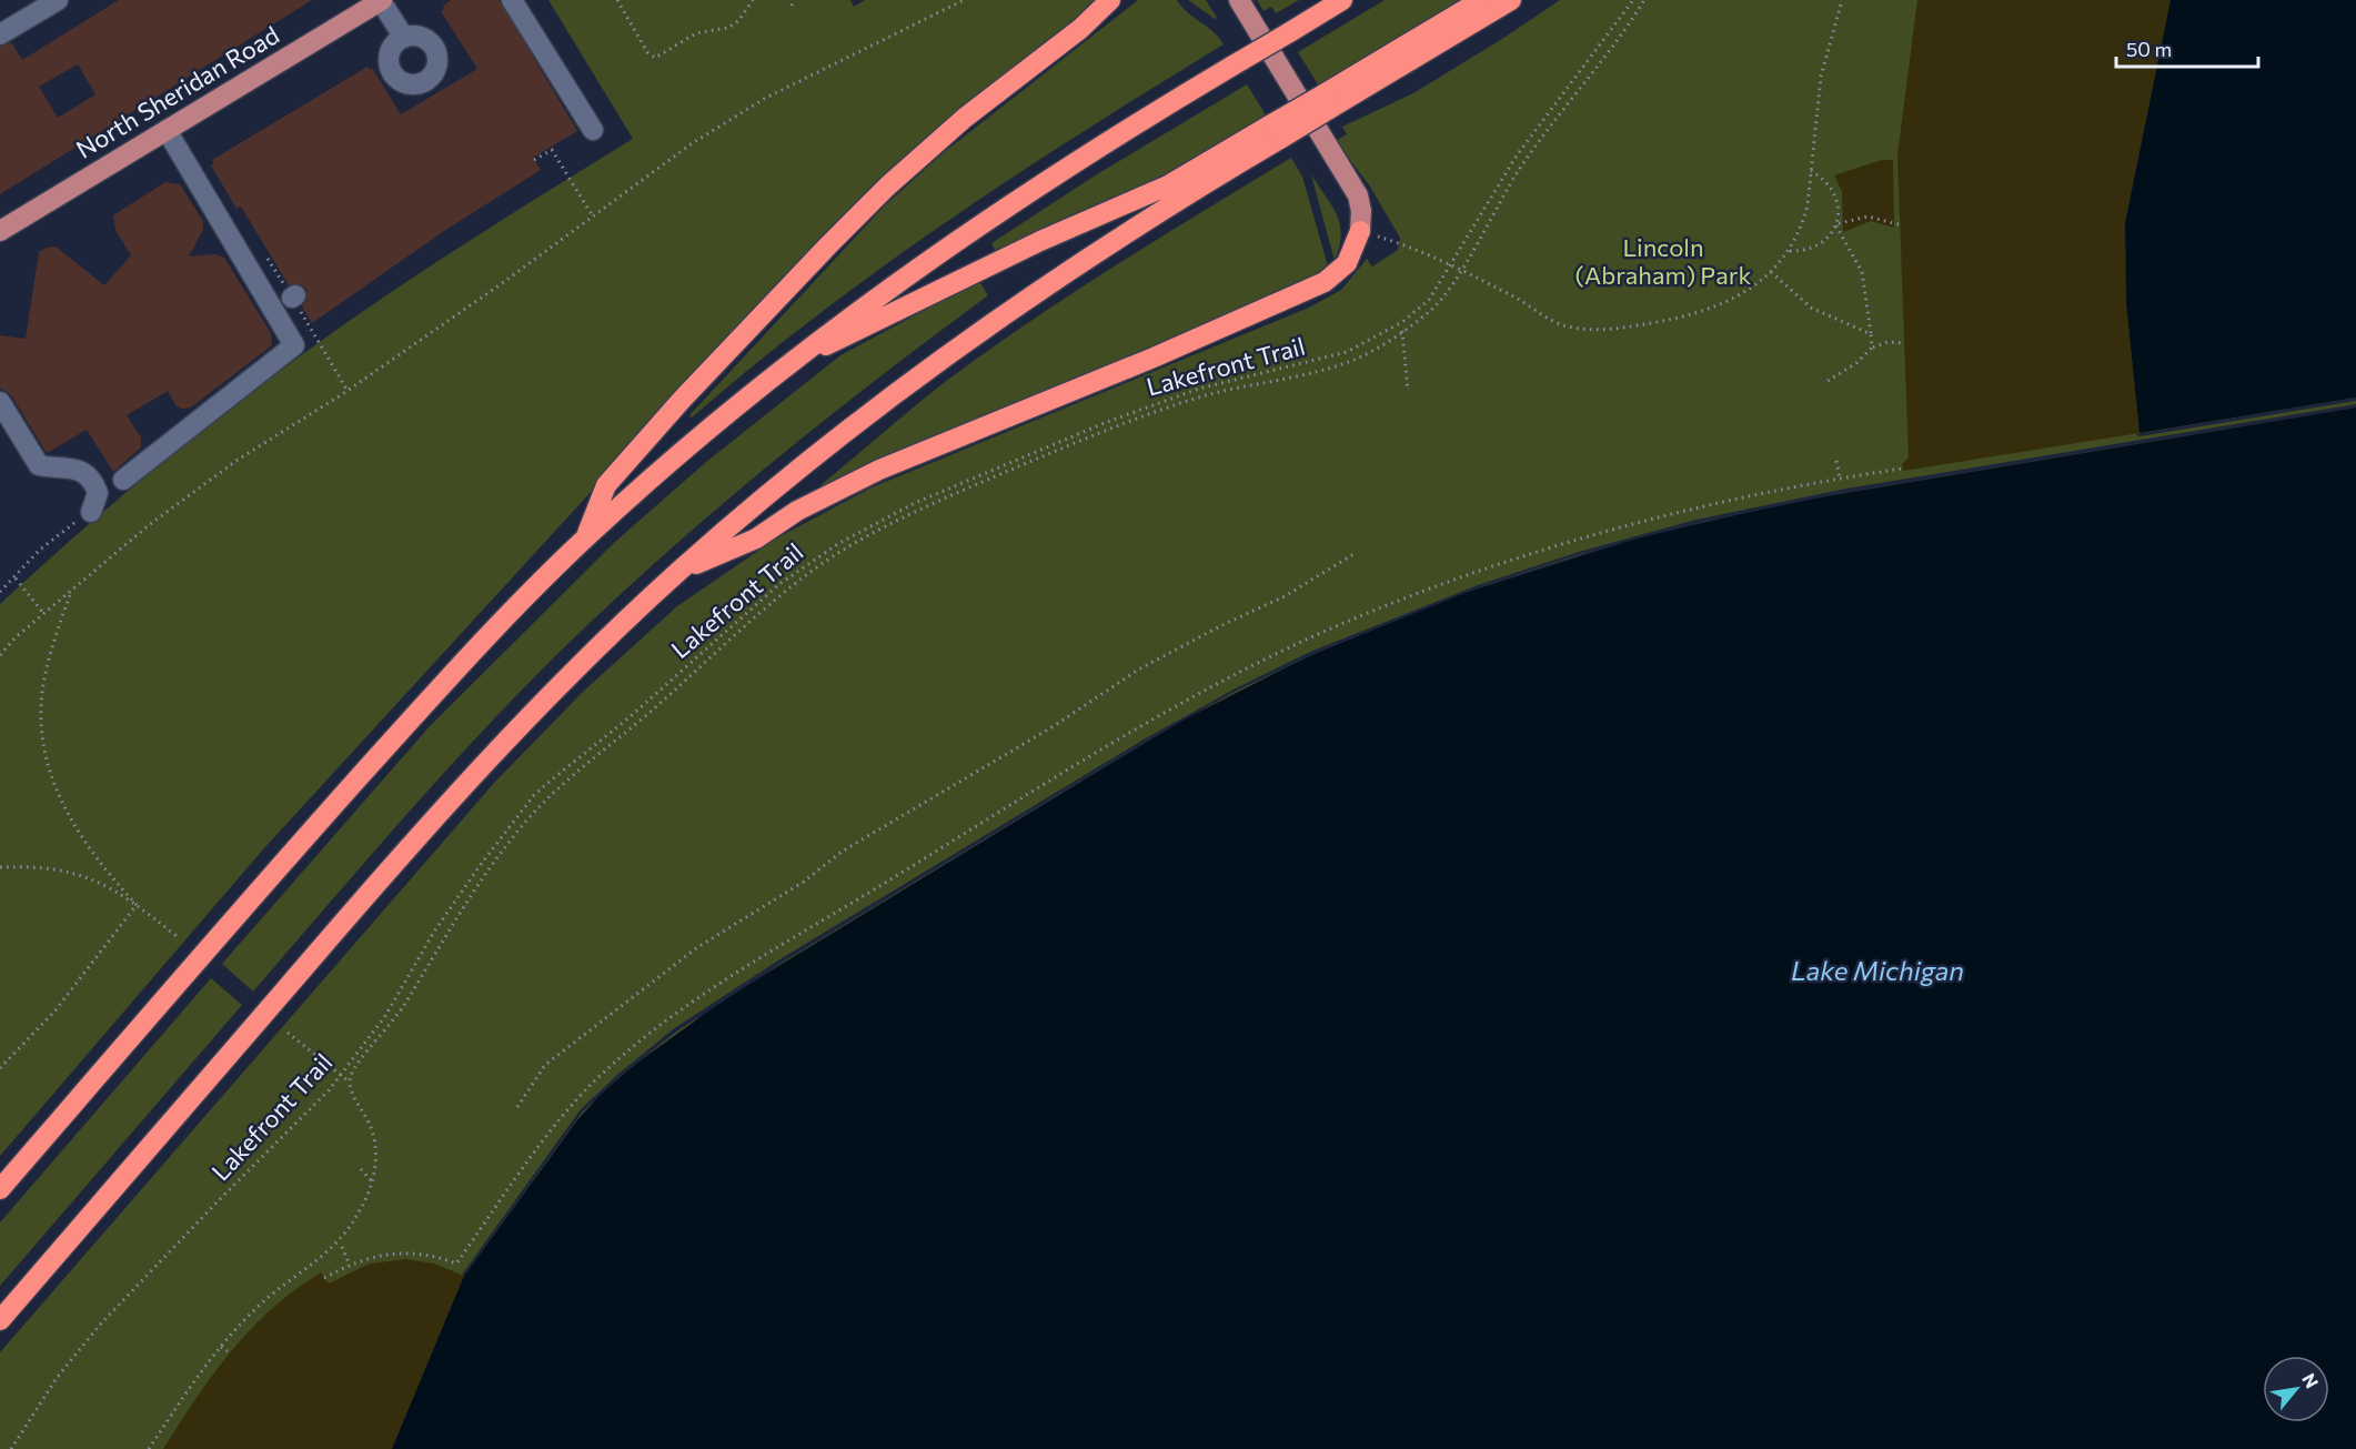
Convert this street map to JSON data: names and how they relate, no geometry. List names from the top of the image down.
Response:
{
  "streets": {
    "main road": ["North Sheridan Road"],
    "path": ["Lakefront Trail"]
  },
  "water": ["Lake Michigan"],
  "parks": ["Lincoln (Abraham) Park"],
  "scale_bar": "50 m",
  "north": "top right"
}
